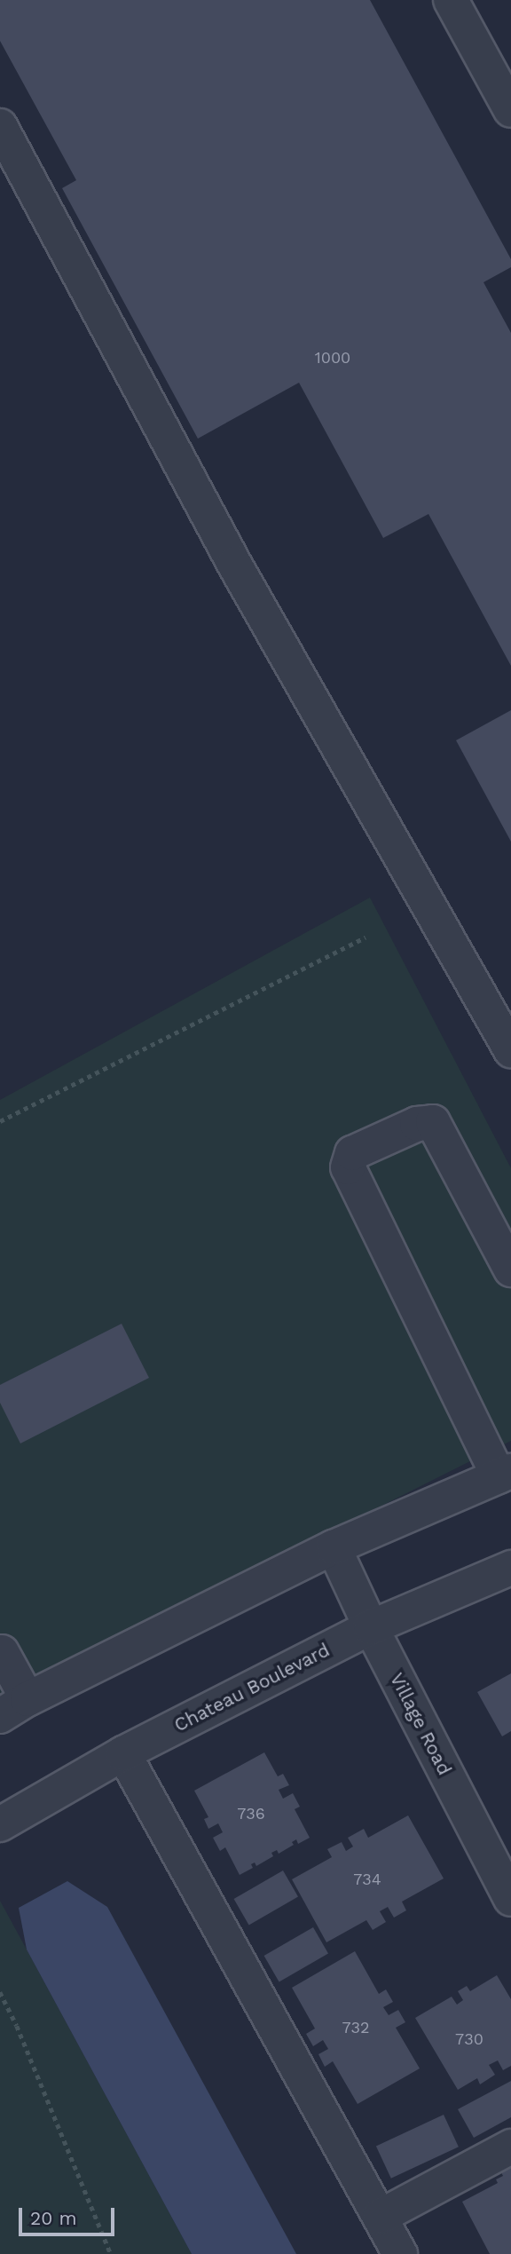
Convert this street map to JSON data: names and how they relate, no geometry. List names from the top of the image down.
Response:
{
  "streets": {
    "street": ["Chateau Boulevard", "Village Road"]
  },
  "crossings": [
    ["Chateau Boulevard", "Village Road"]
  ],
  "house_numbers": [
    "1000",
    "736",
    "734",
    "732",
    "730"
  ],
  "scale_bar": "20 m"
}
